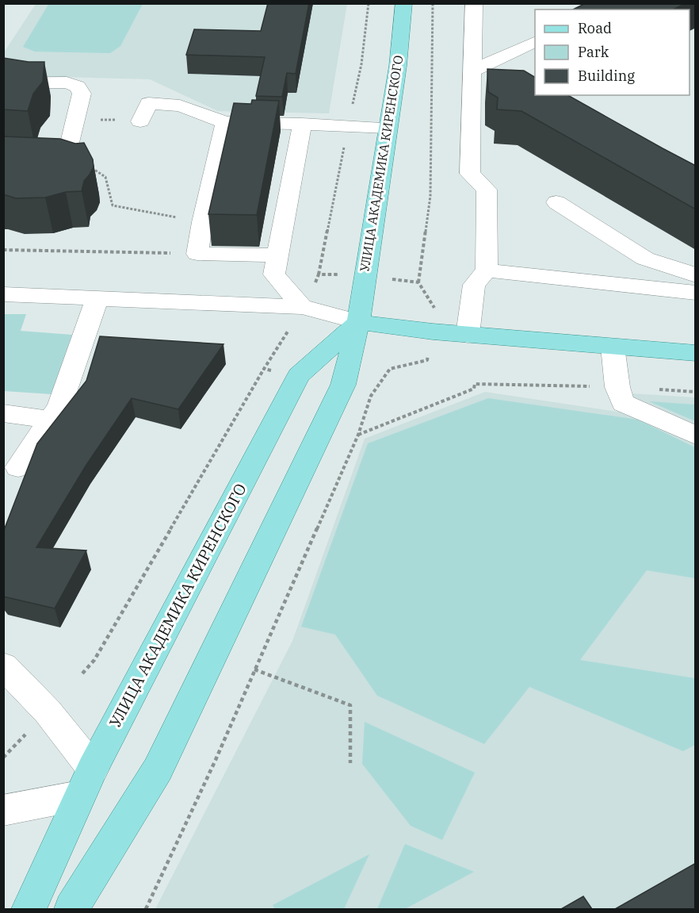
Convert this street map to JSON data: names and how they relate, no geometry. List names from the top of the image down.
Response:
{
  "streets": {
    "main road": ["УЛИЦА АКАДЕМИКА КИРЕНСКОГО"]
  },
  "legend": ["Road", "Park", "Building"]
}
